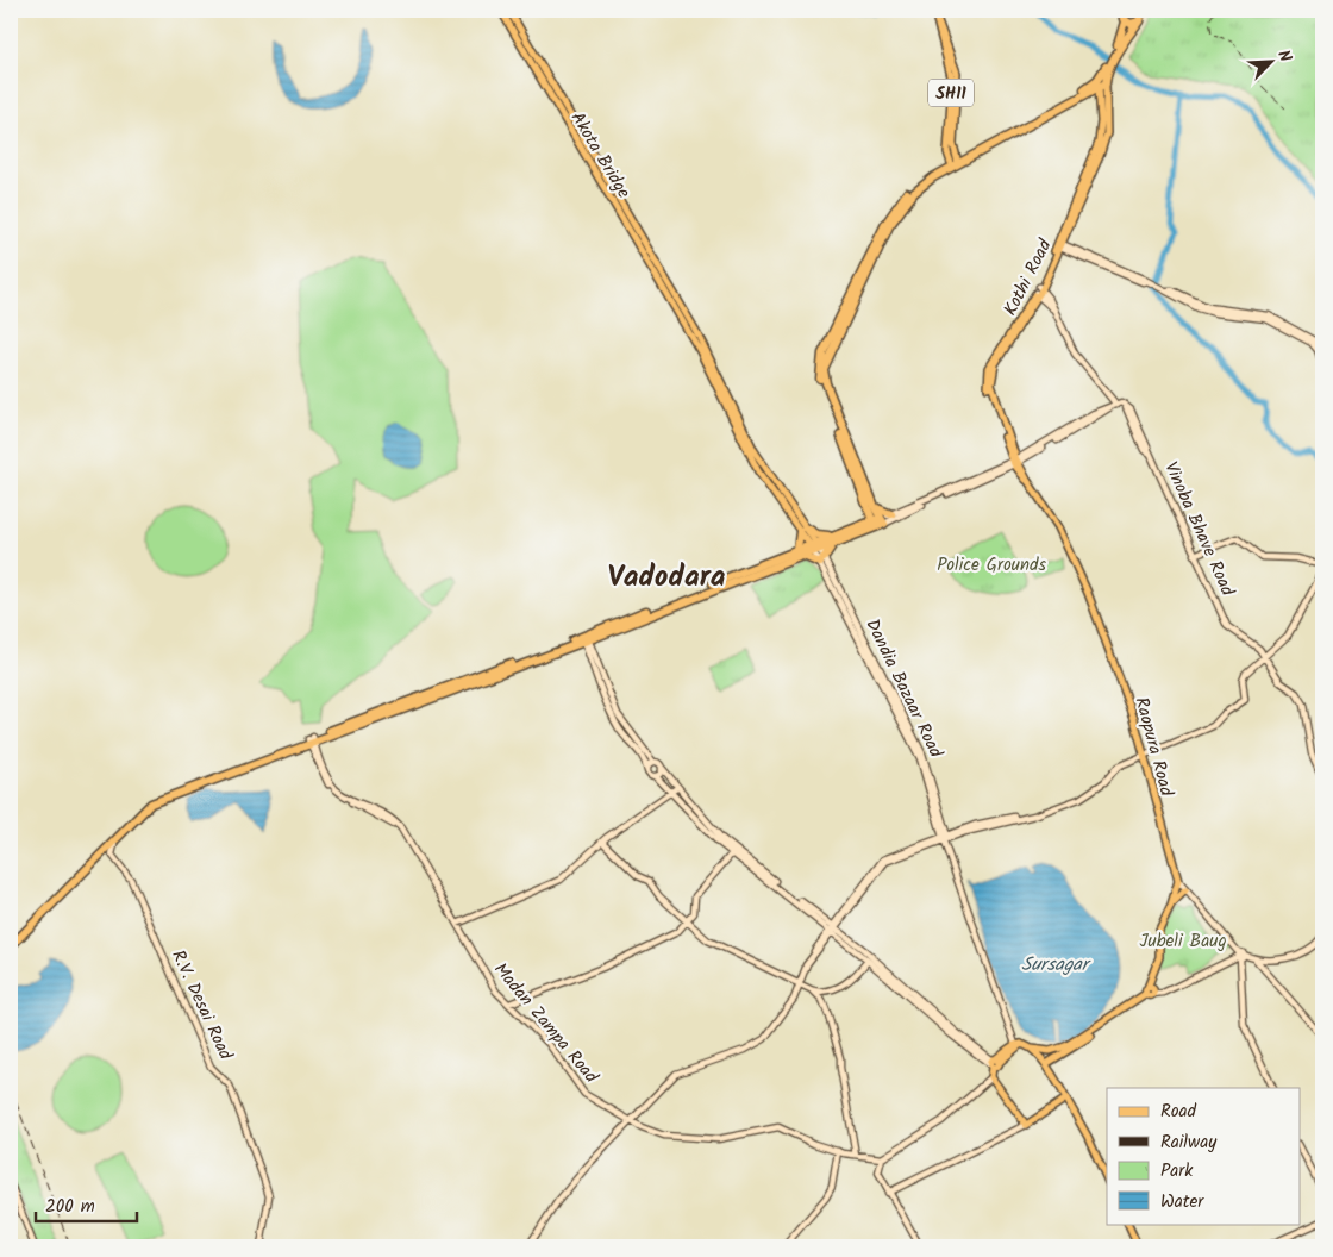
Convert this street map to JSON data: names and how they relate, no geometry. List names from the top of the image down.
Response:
{
  "streets": {
    "main road": [
      "SH11",
      "Akota Bridge",
      "Kothi Road",
      "Raopura Road"
    ],
    "street": [
      "Vinoba Bhave Road",
      "Dandia Bazaar Road",
      "R.V. Desai Road",
      "Madan Zampa Road"
    ]
  },
  "crossings": [
    ["Kothi Road", "Raopura Road"]
  ],
  "districts": ["Vadodara"],
  "water": ["Sursagar"],
  "parks": ["Police Grounds", "Jubeli Baug"],
  "legend": [
    "Road",
    "Railway",
    "Park",
    "Water"
  ],
  "scale_bar": "200 m",
  "north": "top right"
}
